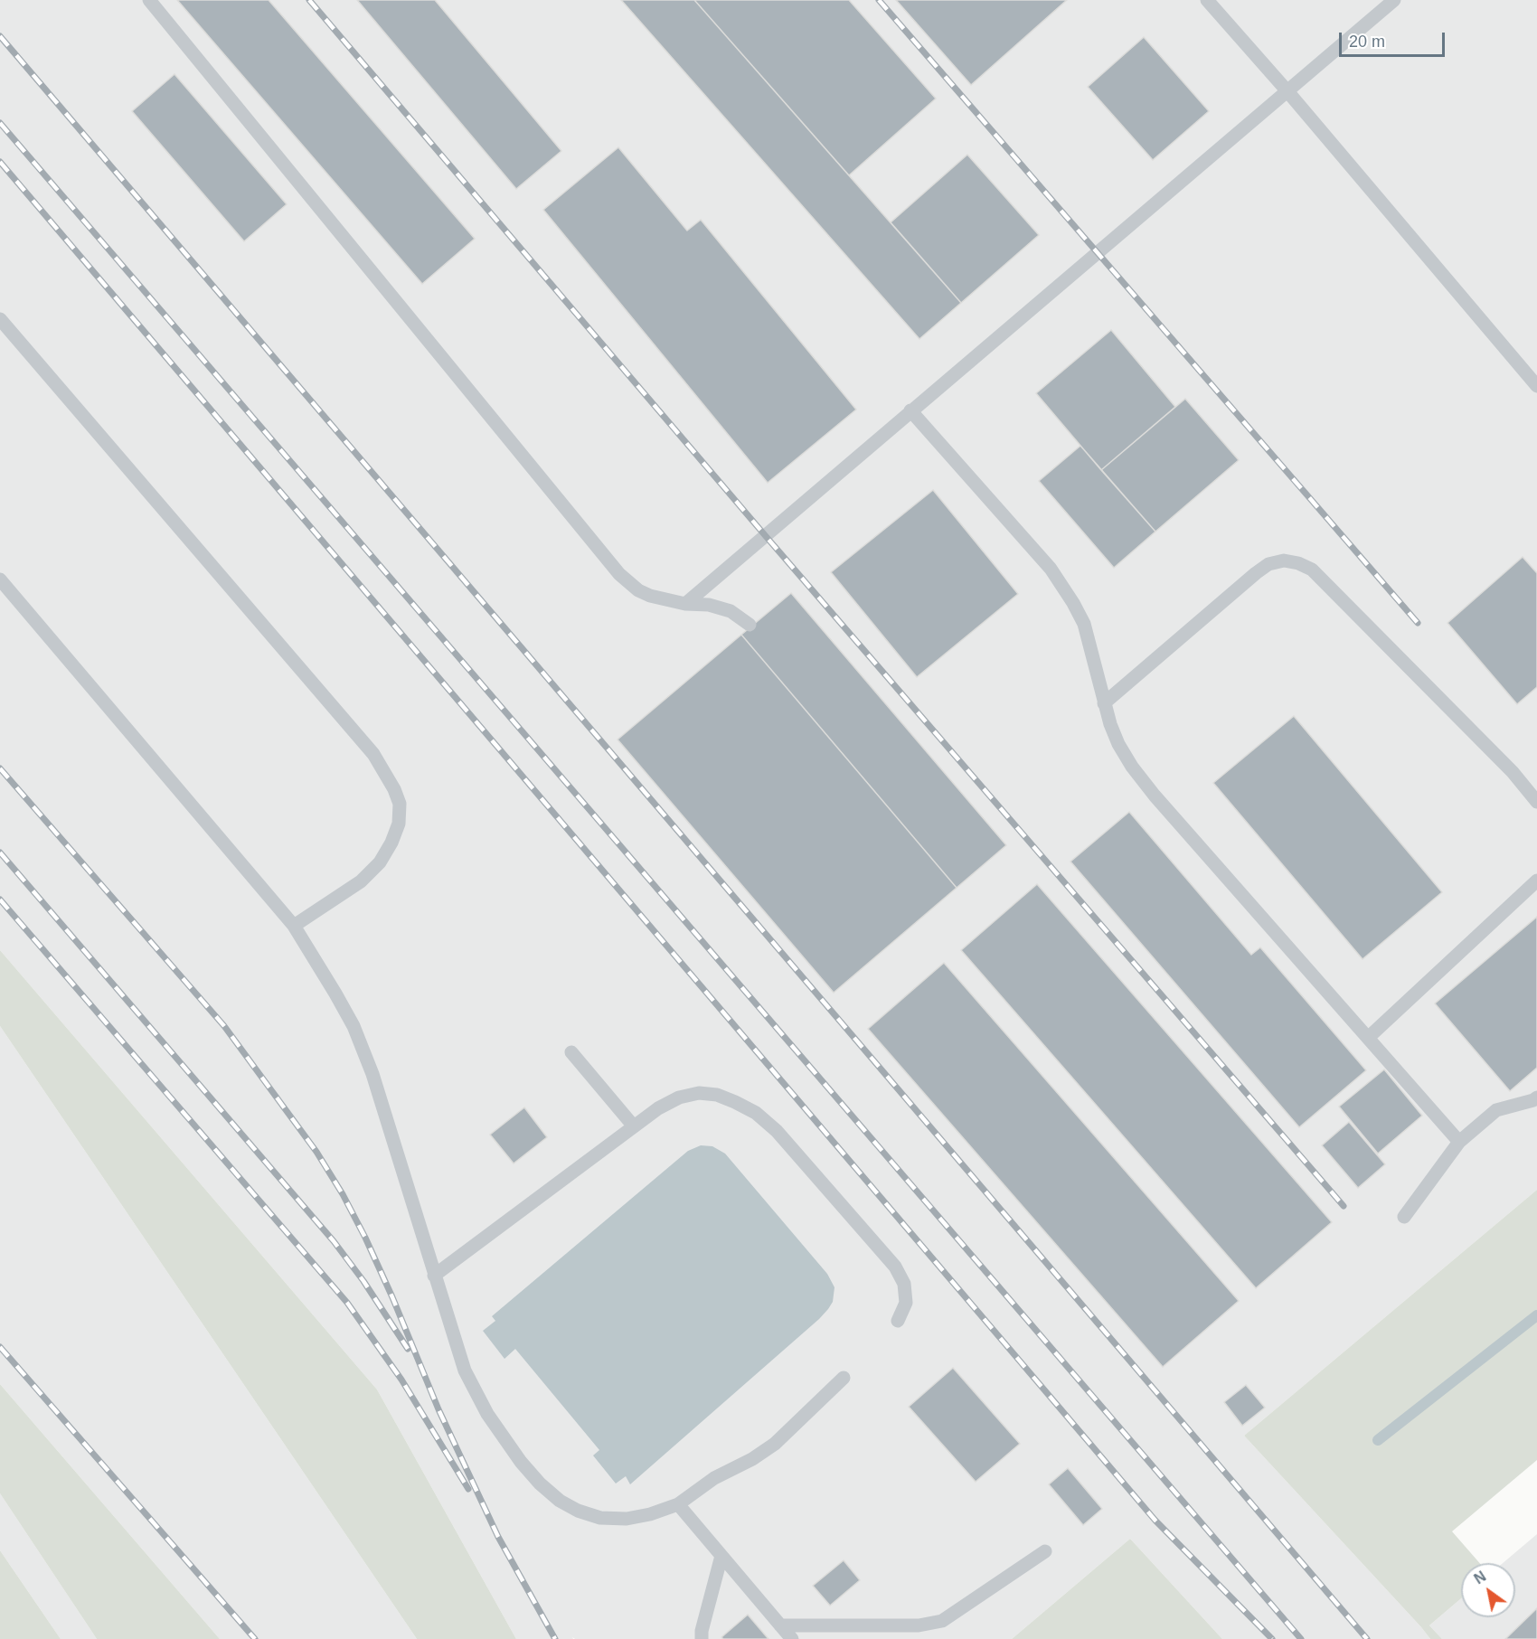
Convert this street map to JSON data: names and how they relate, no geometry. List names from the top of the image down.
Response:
{
  "scale_bar": "20 m",
  "north": "top left"
}
